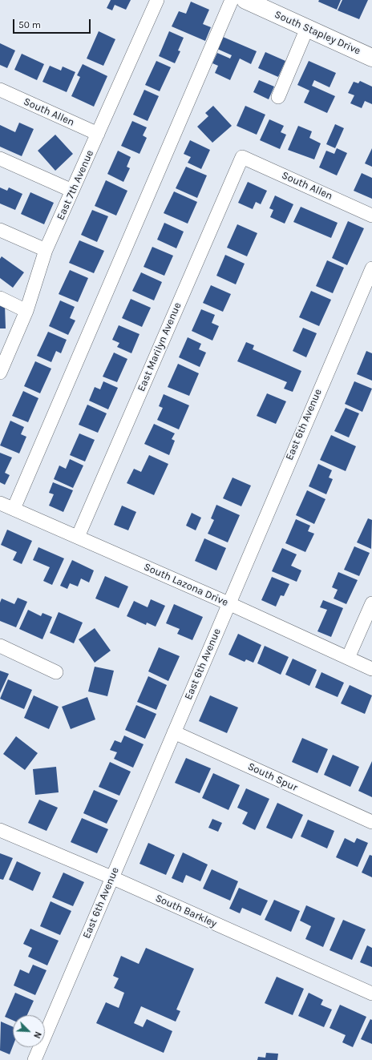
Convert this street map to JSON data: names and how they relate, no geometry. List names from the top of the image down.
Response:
{
  "streets": {
    "main road": ["South Stapley Drive"],
    "street": [
      "South Allen",
      "East 7th Avenue",
      "East Marilyn Avenue",
      "East 6th Avenue",
      "South Lazona Drive",
      "South Spur",
      "South Barkley"
    ]
  },
  "crossings": [
    ["South Allen", "East 7th Avenue"],
    ["South Allen", "East Marilyn Avenue"],
    ["East Marilyn Avenue", "South Lazona Drive"],
    ["East 6th Avenue", "South Lazona Drive"],
    ["East 6th Avenue", "South Spur"],
    ["East 6th Avenue", "South Barkley"]
  ],
  "scale_bar": "50 m",
  "north": "bottom right"
}
